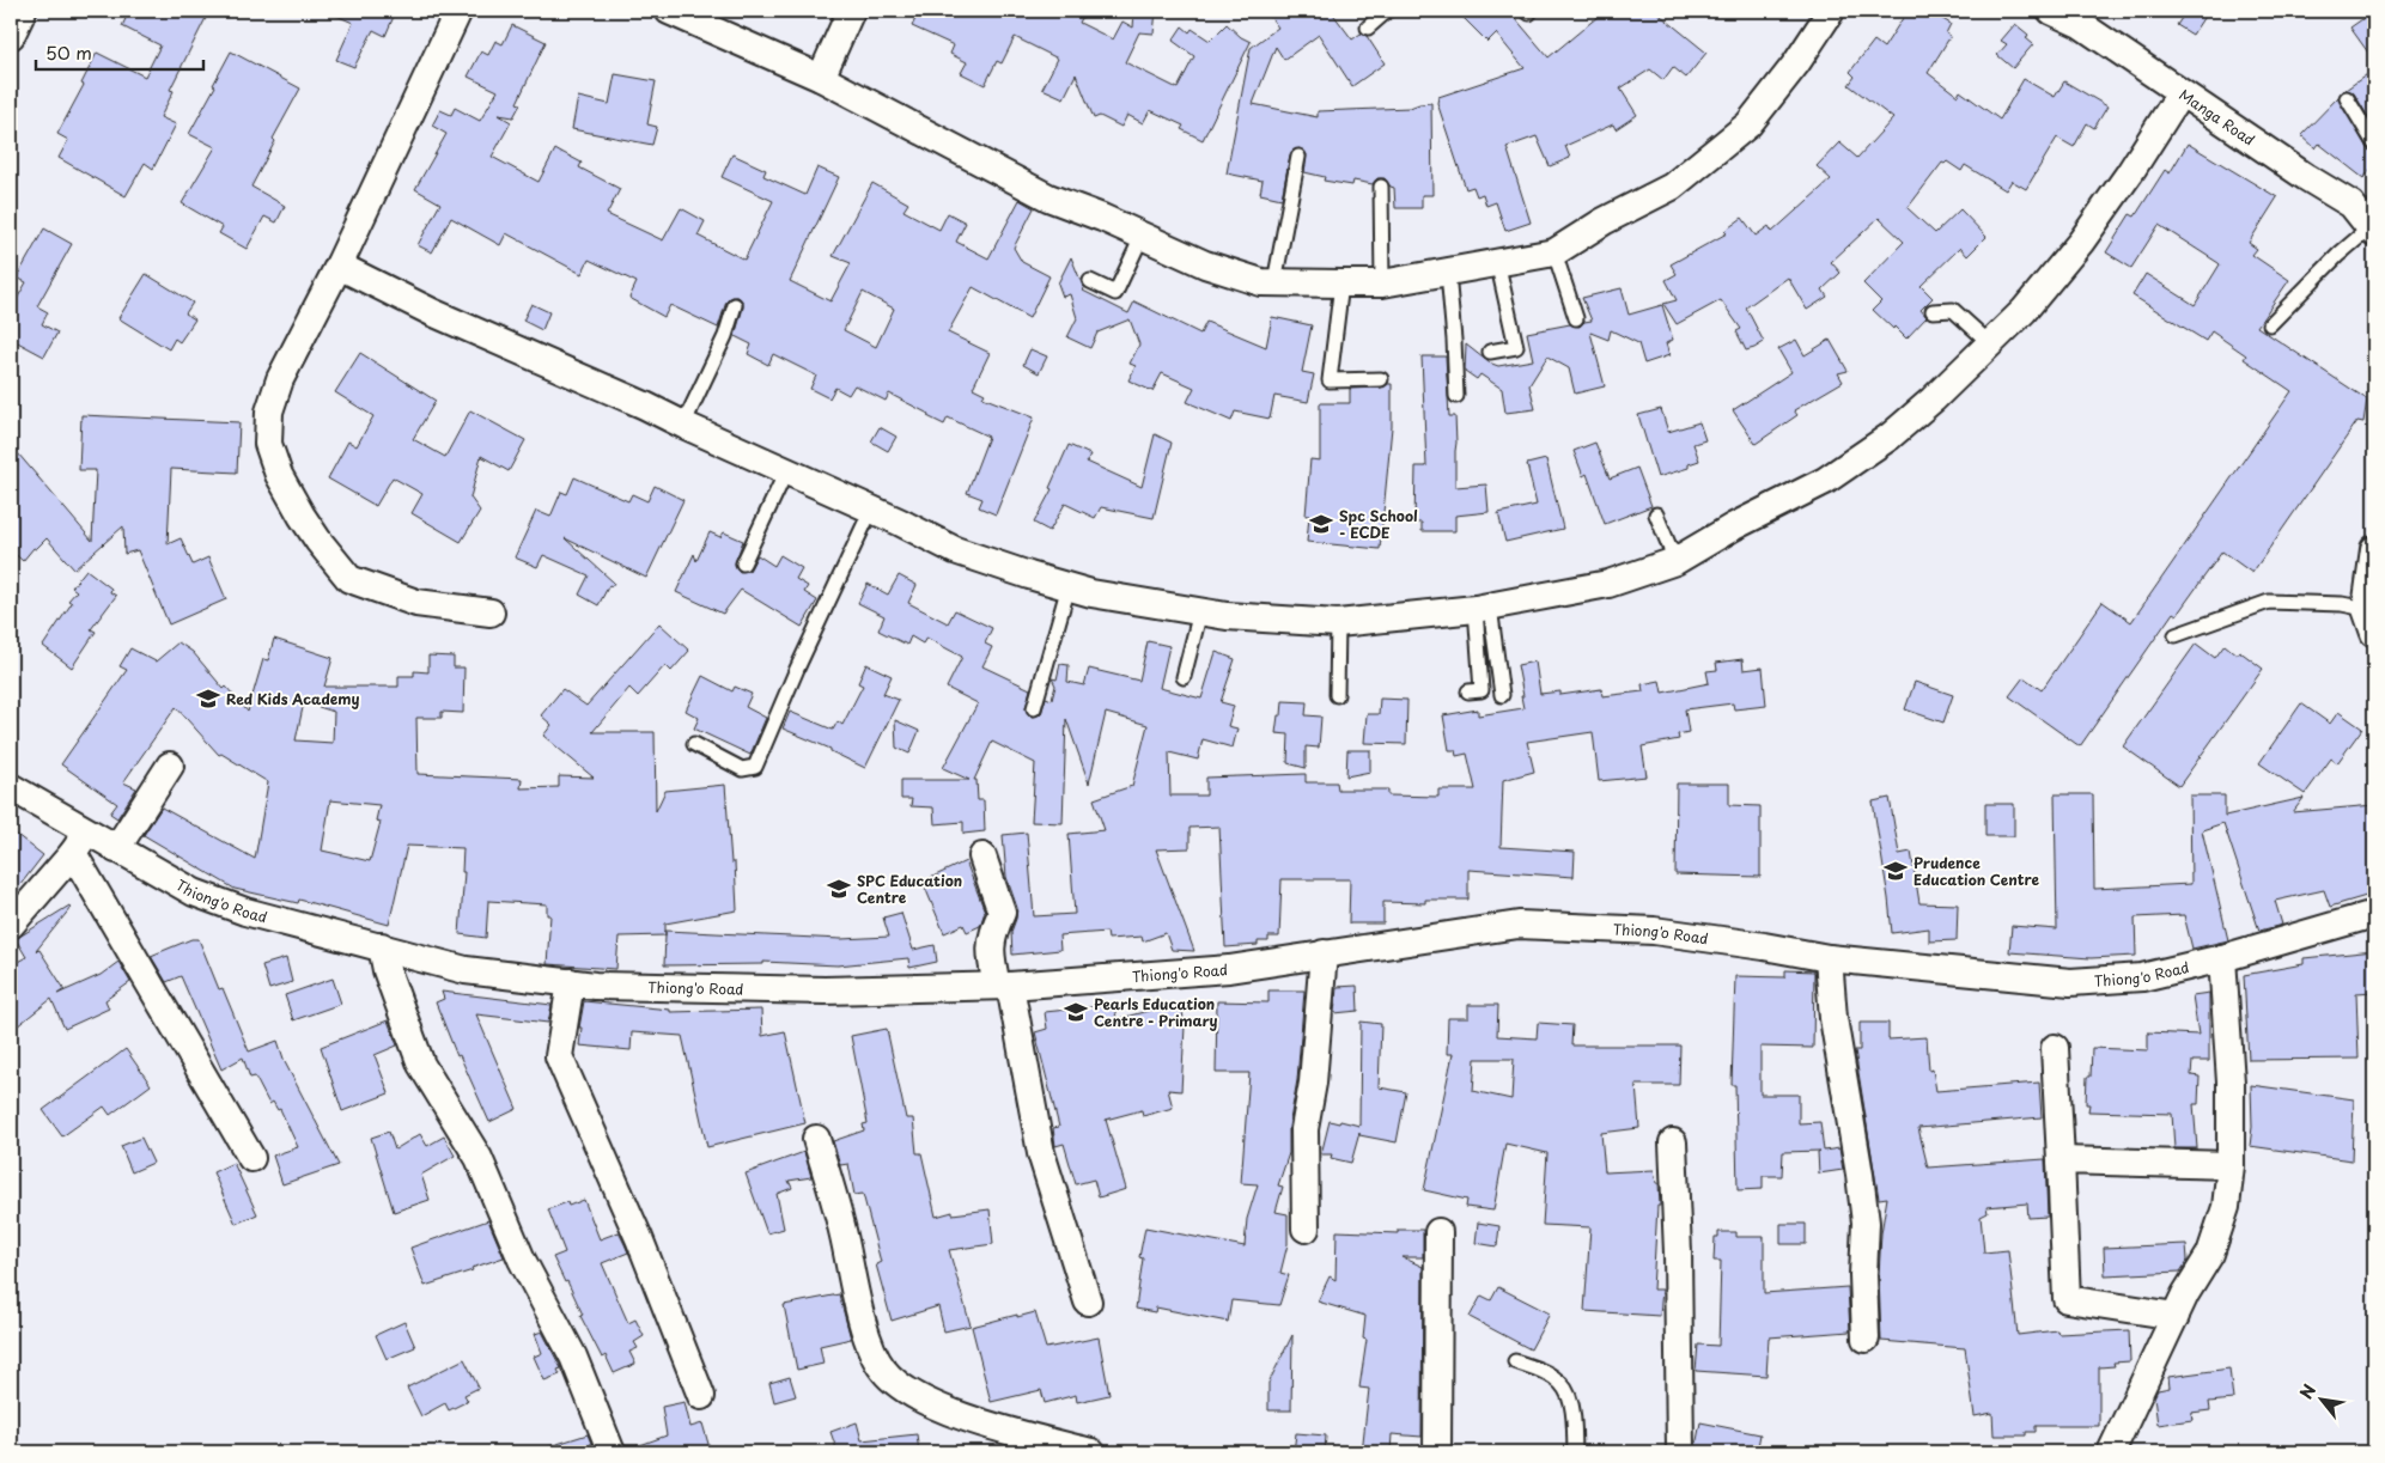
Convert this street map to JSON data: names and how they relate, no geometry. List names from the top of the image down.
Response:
{
  "streets": {
    "street": ["Manga Road", "Thiong'o Road"]
  },
  "places": {
    "school or university": [
      "Spc School - ECDE",
      "Red Kids Academy",
      "Prudence Education Centre",
      "SPC Education Centre",
      "Pearls Education Centre - Primary"
    ]
  },
  "scale_bar": "50 m",
  "north": "top left"
}
